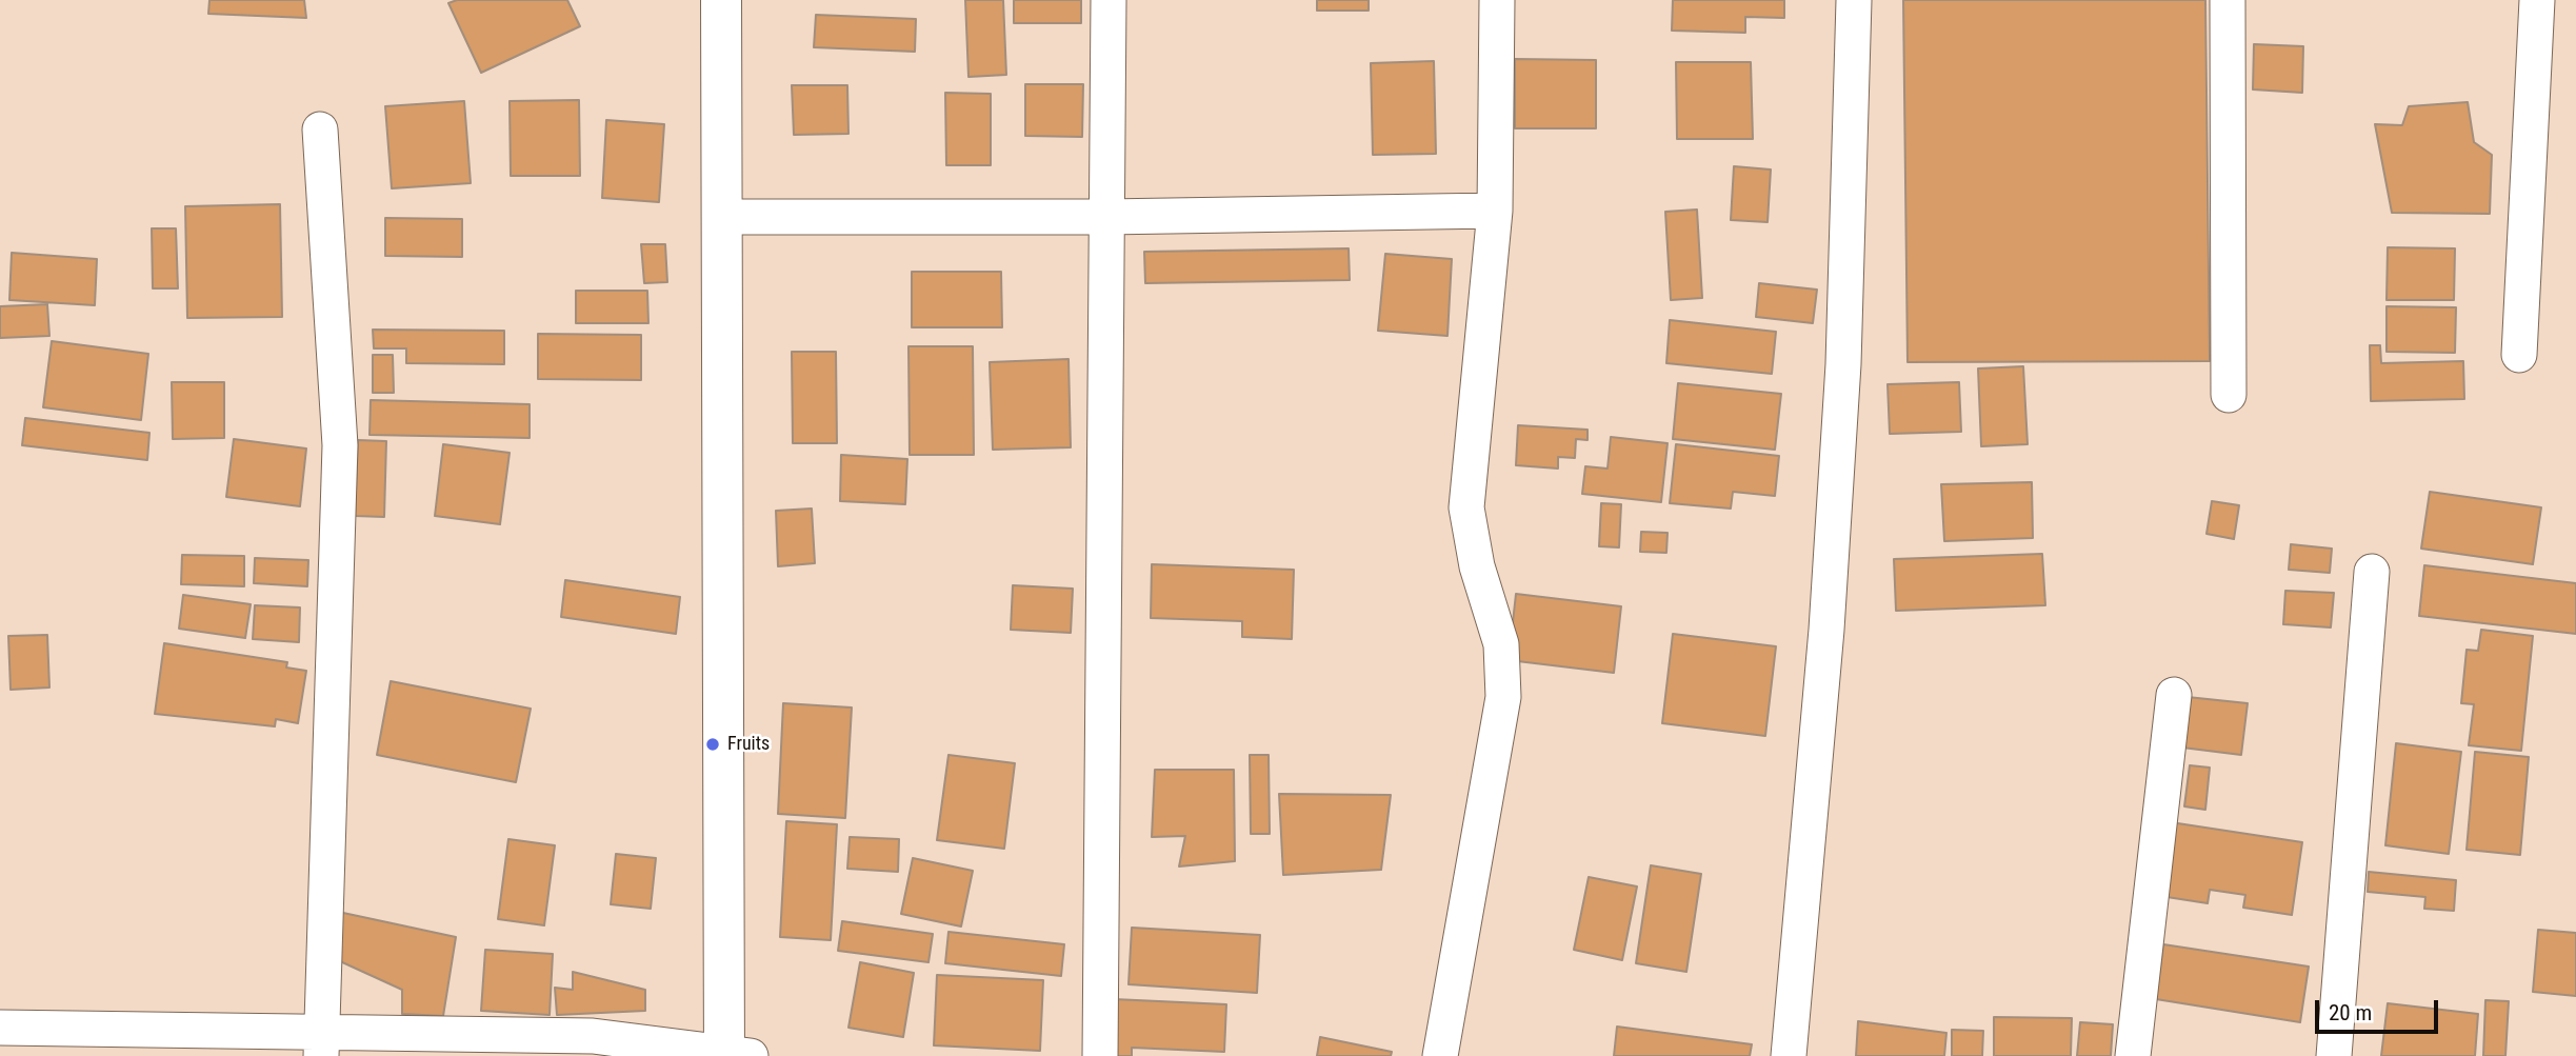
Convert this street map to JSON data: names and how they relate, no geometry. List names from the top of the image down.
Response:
{
  "places": ["Fruits"],
  "scale_bar": "20 m"
}
